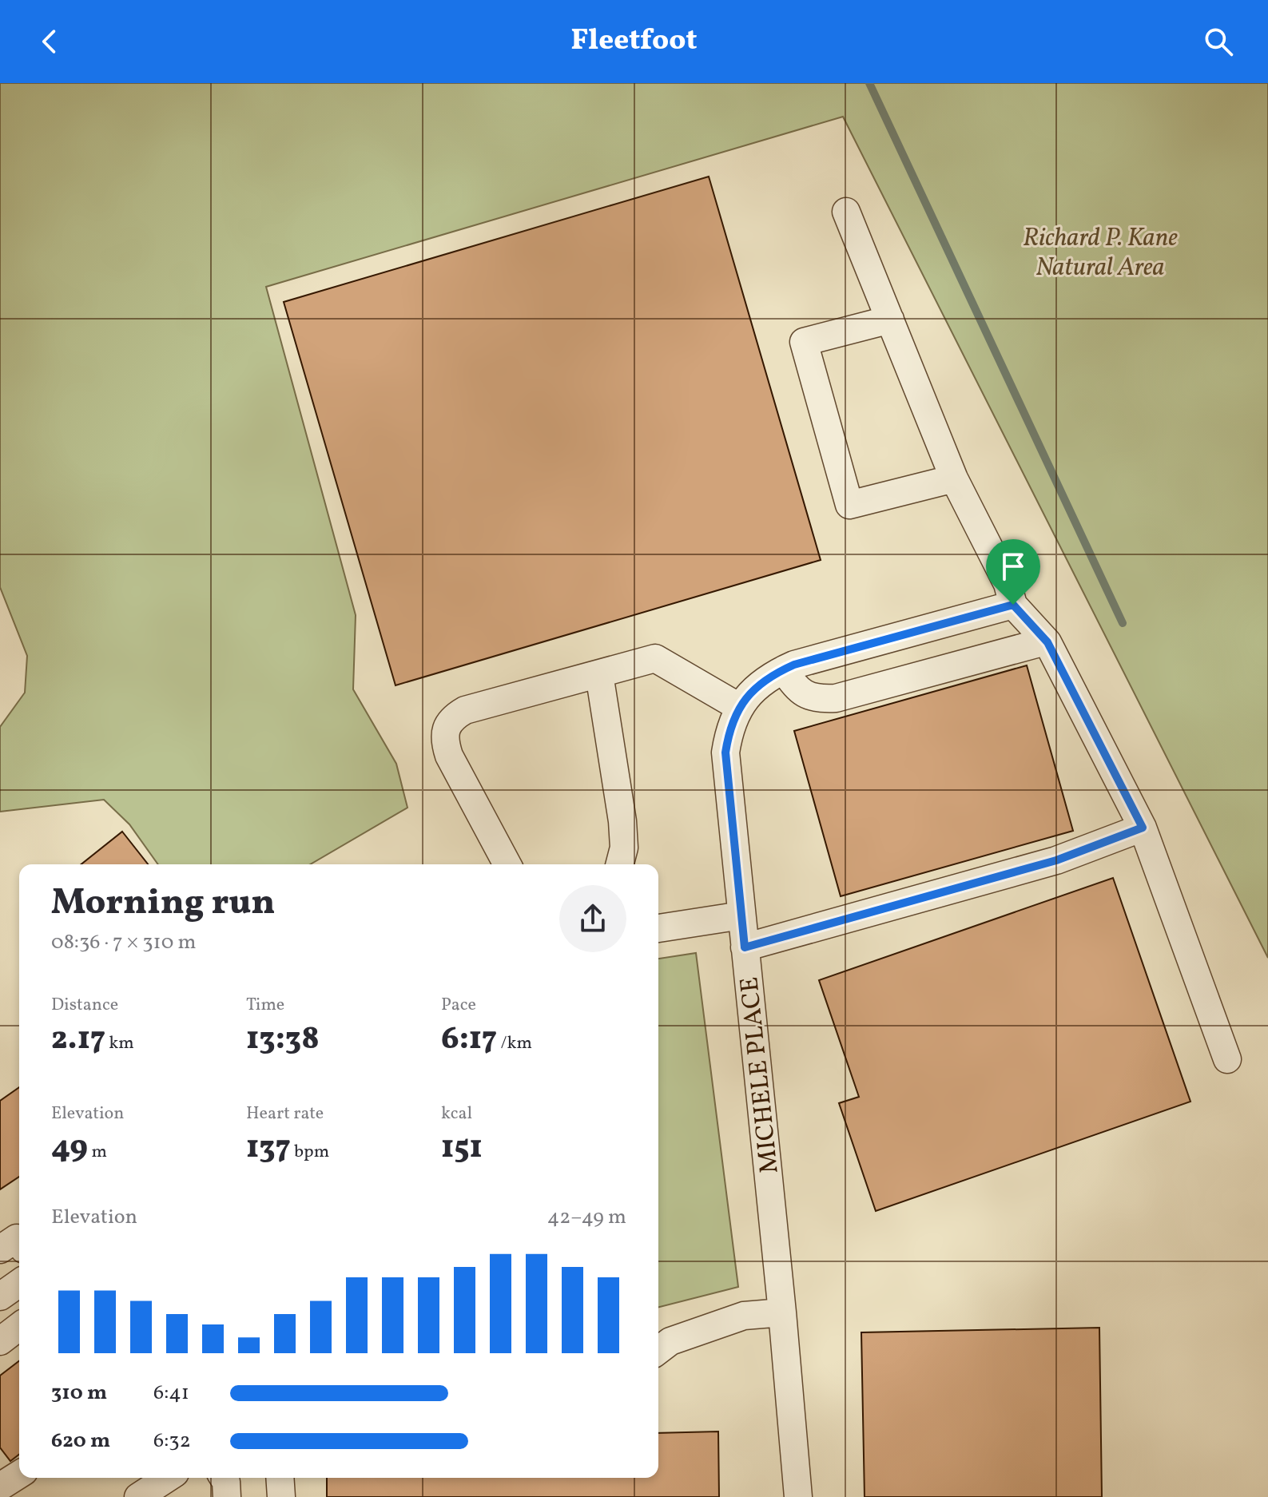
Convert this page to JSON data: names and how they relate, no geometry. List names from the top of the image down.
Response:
{
  "streets": {
    "street": ["MICHELE PLACE"]
  },
  "parks": ["Richard P. Kane Natural Area"],
  "page": {
    "header": "Fleetfoot",
    "heading": ["Morning run", "08:36 · 7 × 310 m"],
    "stats": [
      ["Distance", "2.17 km"],
      ["Time", "13:38"],
      ["Pace", "6:17 /km"],
      ["Elevation", "49 m"],
      ["Heart rate", "137 bpm"],
      ["kcal", "151"]
    ],
    "chart": ["Elevation", "42–49 m"],
    "list": [
      {
        "name": "310 m",
        "note": "6:41"
      },
      {
        "name": "620 m",
        "note": "6:32"
      }
    ]
  }
}
